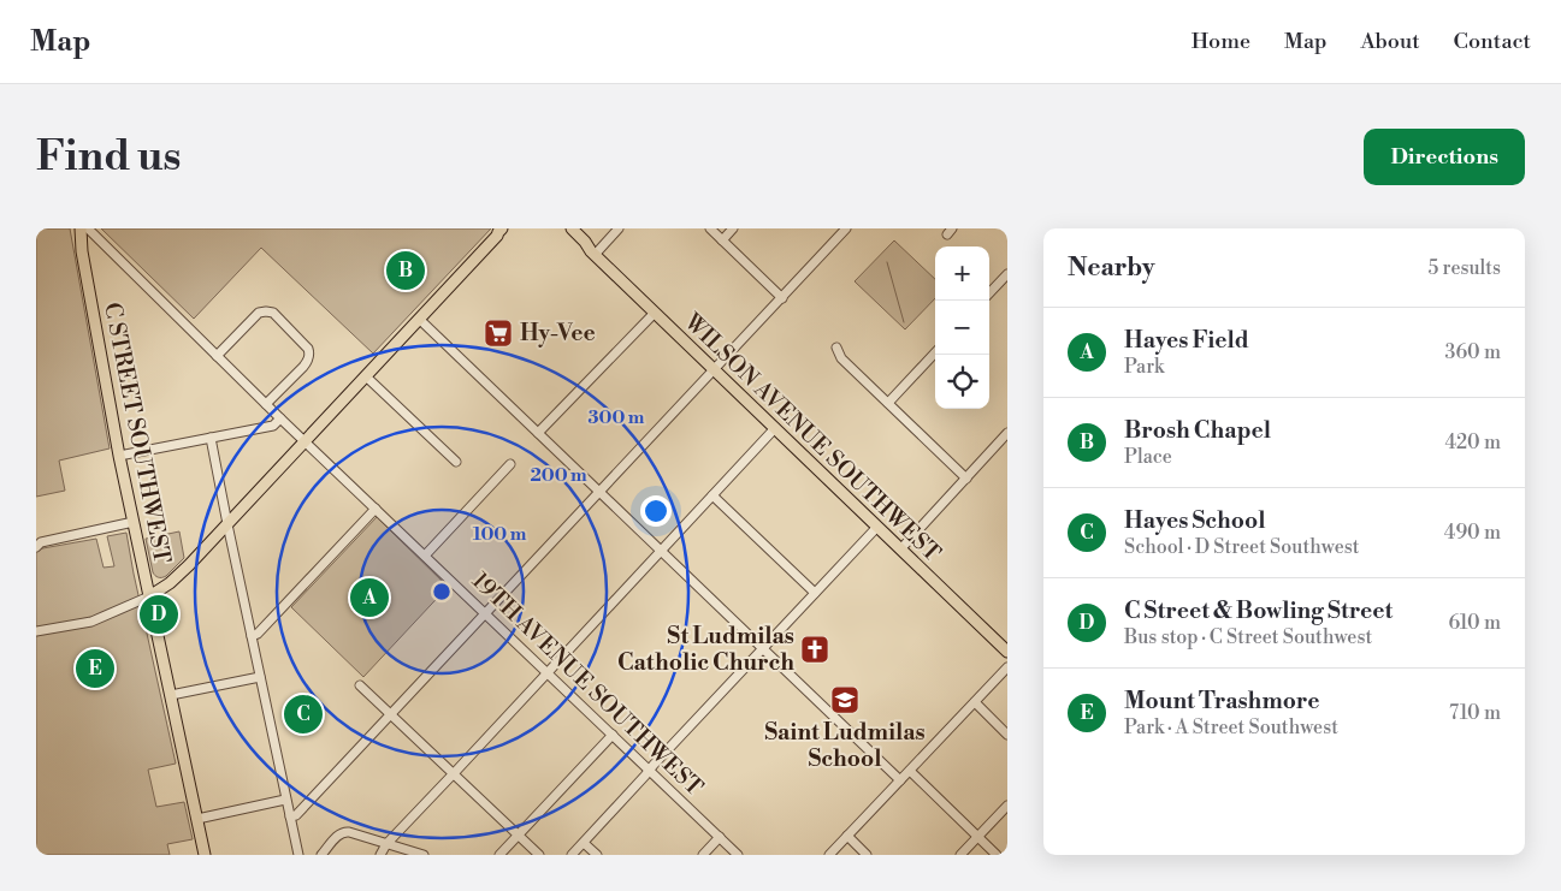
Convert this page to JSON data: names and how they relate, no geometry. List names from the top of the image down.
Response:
{
  "streets": {
    "main road": ["C STREET SOUTHWEST", "WILSON AVENUE SOUTHWEST"],
    "street": ["19TH AVENUE SOUTHWEST"]
  },
  "places": {
    "supermarket": ["Hy-Vee"],
    "church": ["St Ludmilas Catholic Church"],
    "school or university": ["Saint Ludmilas School"]
  },
  "page": {
    "header": "Map",
    "nav": [
      "Home",
      "Map",
      "About",
      "Contact"
    ],
    "buttons": "Directions",
    "title": "Find us",
    "heading": ["Nearby", "5 results"],
    "map_buttons": ["+", "−"],
    "pins": [
      "B",
      "A",
      "D",
      "E",
      "C"
    ],
    "list": [
      {
        "mark": "A",
        "name": "Hayes Field",
        "note": "Park",
        "value": "360 m"
      },
      {
        "mark": "B",
        "name": "Brosh Chapel",
        "note": "Place",
        "value": "420 m"
      },
      {
        "mark": "C",
        "name": "Hayes School",
        "note": "School · D Street Southwest",
        "value": "490 m"
      },
      {
        "mark": "D",
        "name": "C Street & Bowling Street",
        "note": "Bus stop · C Street Southwest",
        "value": "610 m"
      },
      {
        "mark": "E",
        "name": "Mount Trashmore",
        "note": "Park · A Street Southwest",
        "value": "710 m"
      }
    ]
  },
  "rings": ["300 m", "200 m", "100 m"]
}
